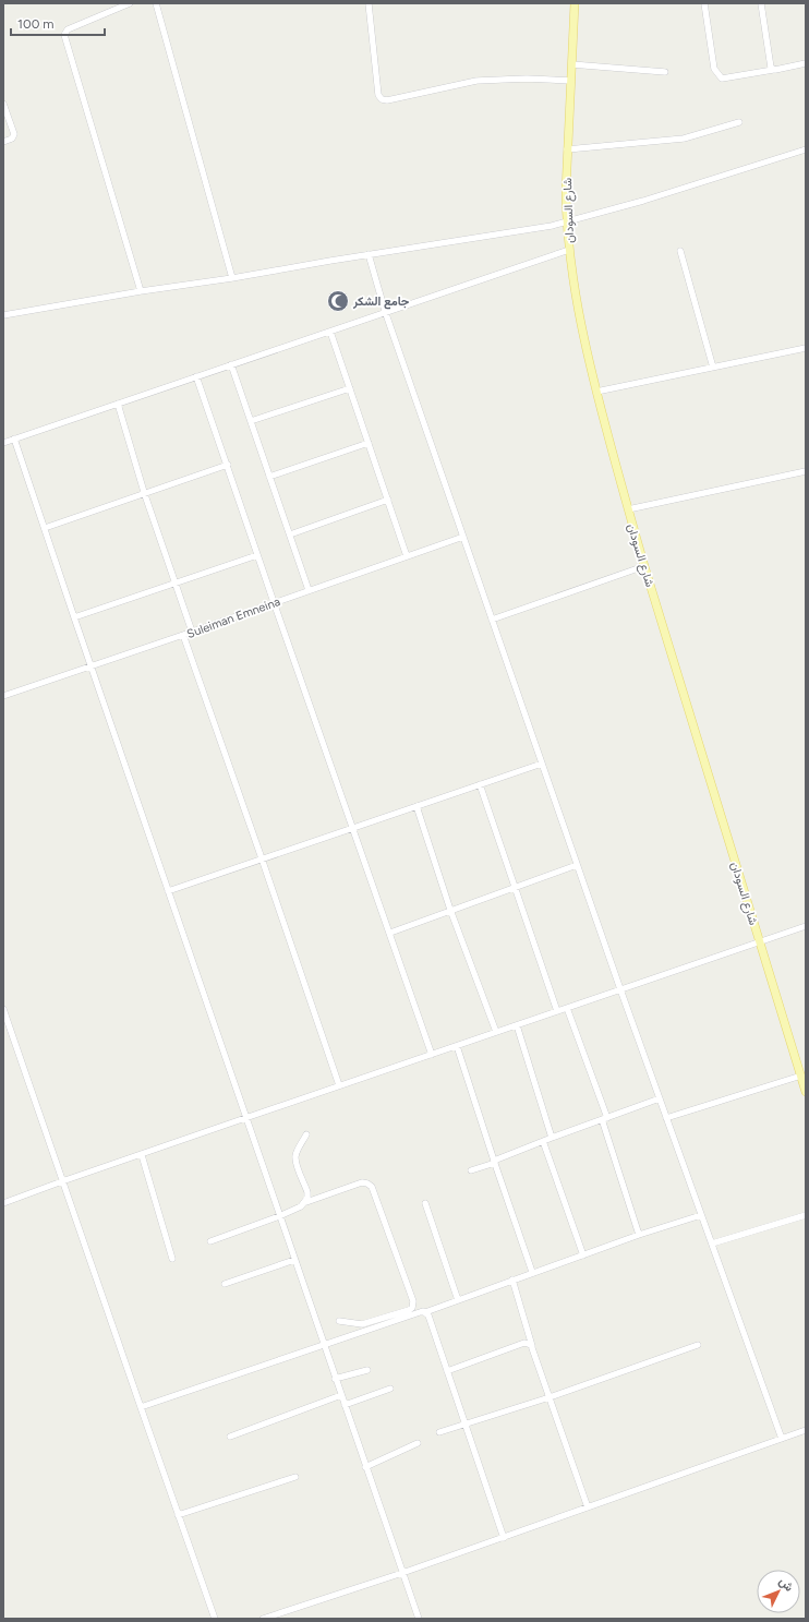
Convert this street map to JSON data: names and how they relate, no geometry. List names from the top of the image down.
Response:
{
  "streets": {
    "main road": ["شارع السودان"],
    "street": ["Suleiman Emneina"]
  },
  "places": {
    "mosque": ["جامع الشكر"]
  },
  "scale_bar": "100 m",
  "north": "top right"
}
